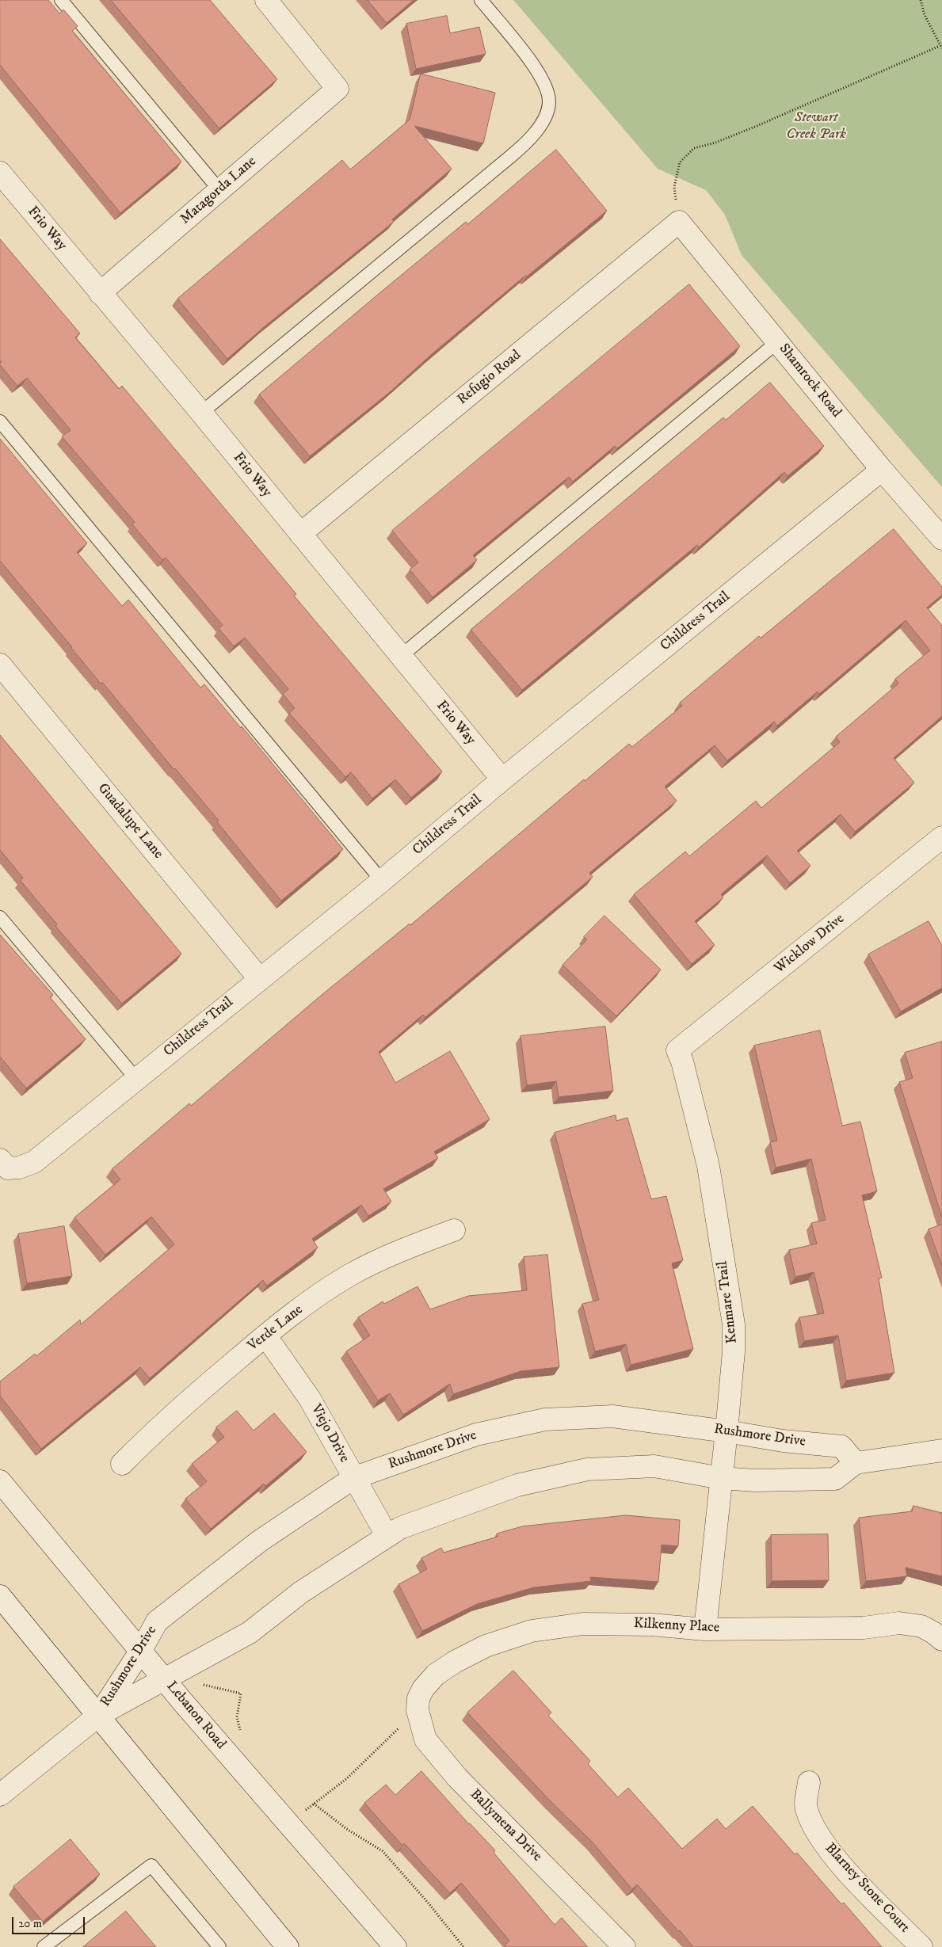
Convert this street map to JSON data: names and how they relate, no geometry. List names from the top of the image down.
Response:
{
  "streets": {
    "street": [
      "Matagorda Lane",
      "Frio Way",
      "Refugio Road",
      "Shamrock Road",
      "Childress Trail",
      "Guadalupe Lane",
      "Wicklow Drive",
      "Kenmare Trail",
      "Verde Lane",
      "Viejo Drive",
      "Rushmore Drive",
      "Kilkenny Place",
      "Lebanon Road",
      "Ballymena Drive",
      "Blarney Stone Court"
    ]
  },
  "crossings": [
    ["Matagorda Lane", "Frio Way"],
    ["Frio Way", "Refugio Road"],
    ["Frio Way", "Childress Trail"],
    ["Refugio Road", "Shamrock Road"],
    ["Shamrock Road", "Childress Trail"],
    ["Childress Trail", "Guadalupe Lane"],
    ["Wicklow Drive", "Kenmare Trail"],
    ["Kenmare Trail", "Rushmore Drive"],
    ["Kenmare Trail", "Kilkenny Place"],
    ["Verde Lane", "Viejo Drive"],
    ["Viejo Drive", "Rushmore Drive"],
    ["Rushmore Drive", "Lebanon Road"],
    ["Kilkenny Place", "Ballymena Drive"]
  ],
  "parks": ["Stewart Creek Park"],
  "scale_bar": "20 m"
}
